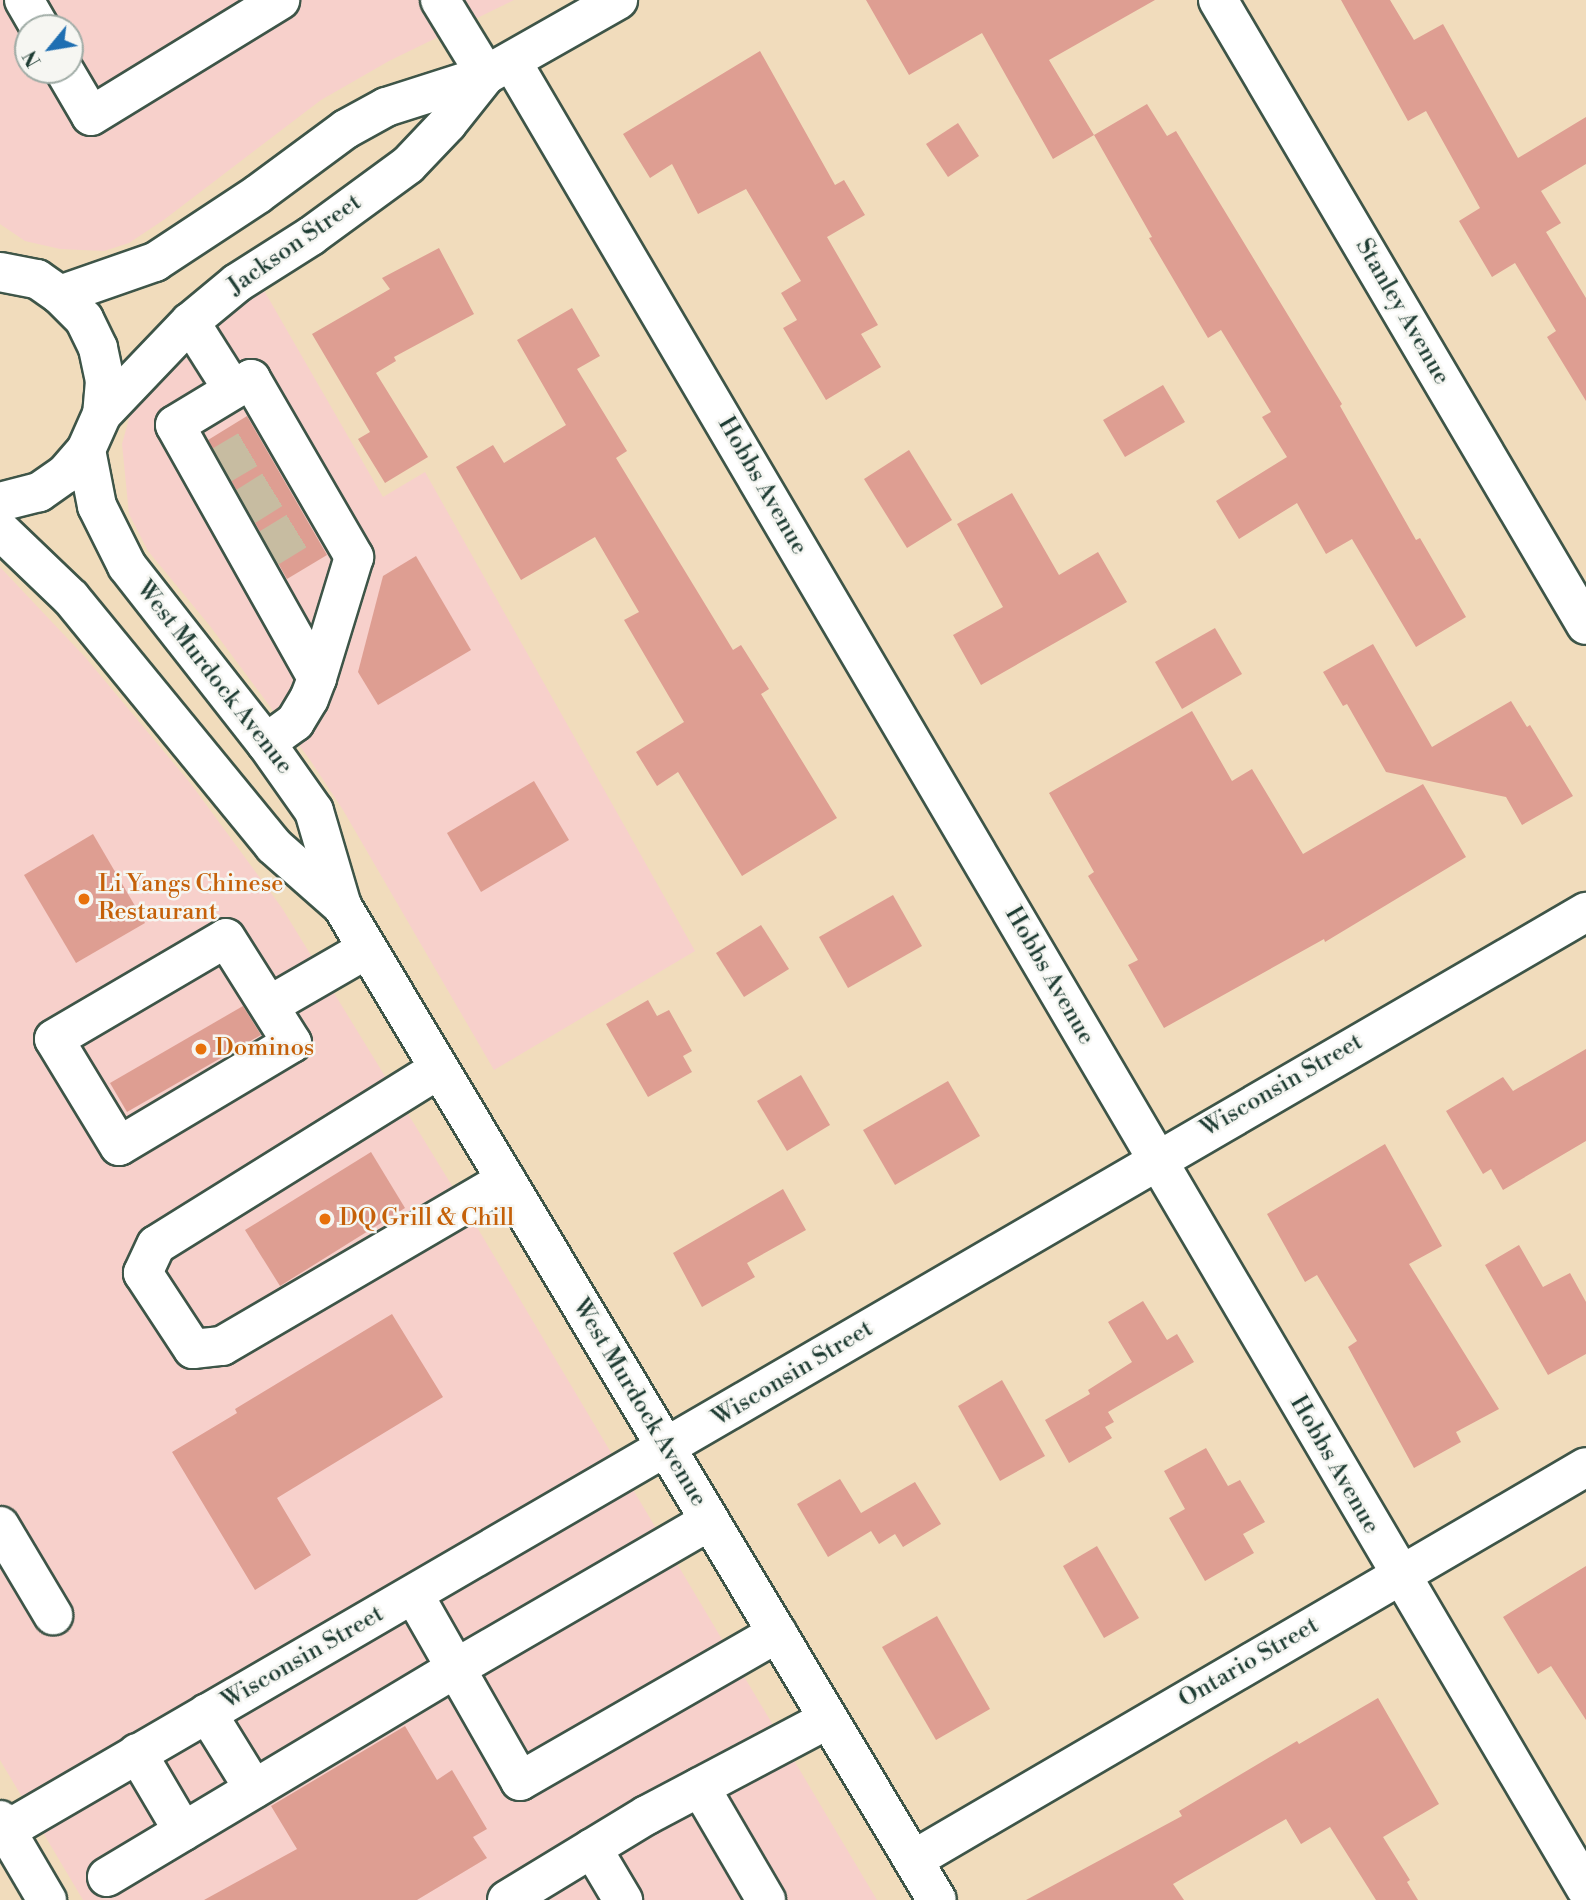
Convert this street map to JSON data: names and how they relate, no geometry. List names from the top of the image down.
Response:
{
  "streets": {
    "street": [
      "Jackson Street",
      "Stanley Avenue",
      "Hobbs Avenue",
      "West Murdock Avenue",
      "Wisconsin Street",
      "Ontario Street"
    ]
  },
  "crossings": [
    ["Jackson Street", "Hobbs Avenue"],
    ["Hobbs Avenue", "Wisconsin Street"],
    ["Hobbs Avenue", "Ontario Street"],
    ["West Murdock Avenue", "Wisconsin Street"],
    ["West Murdock Avenue", "Ontario Street"]
  ],
  "places": ["Li Yangs Chinese Restaurant", "Dominos", "DQ Grill & Chill"],
  "north": "bottom left"
}
